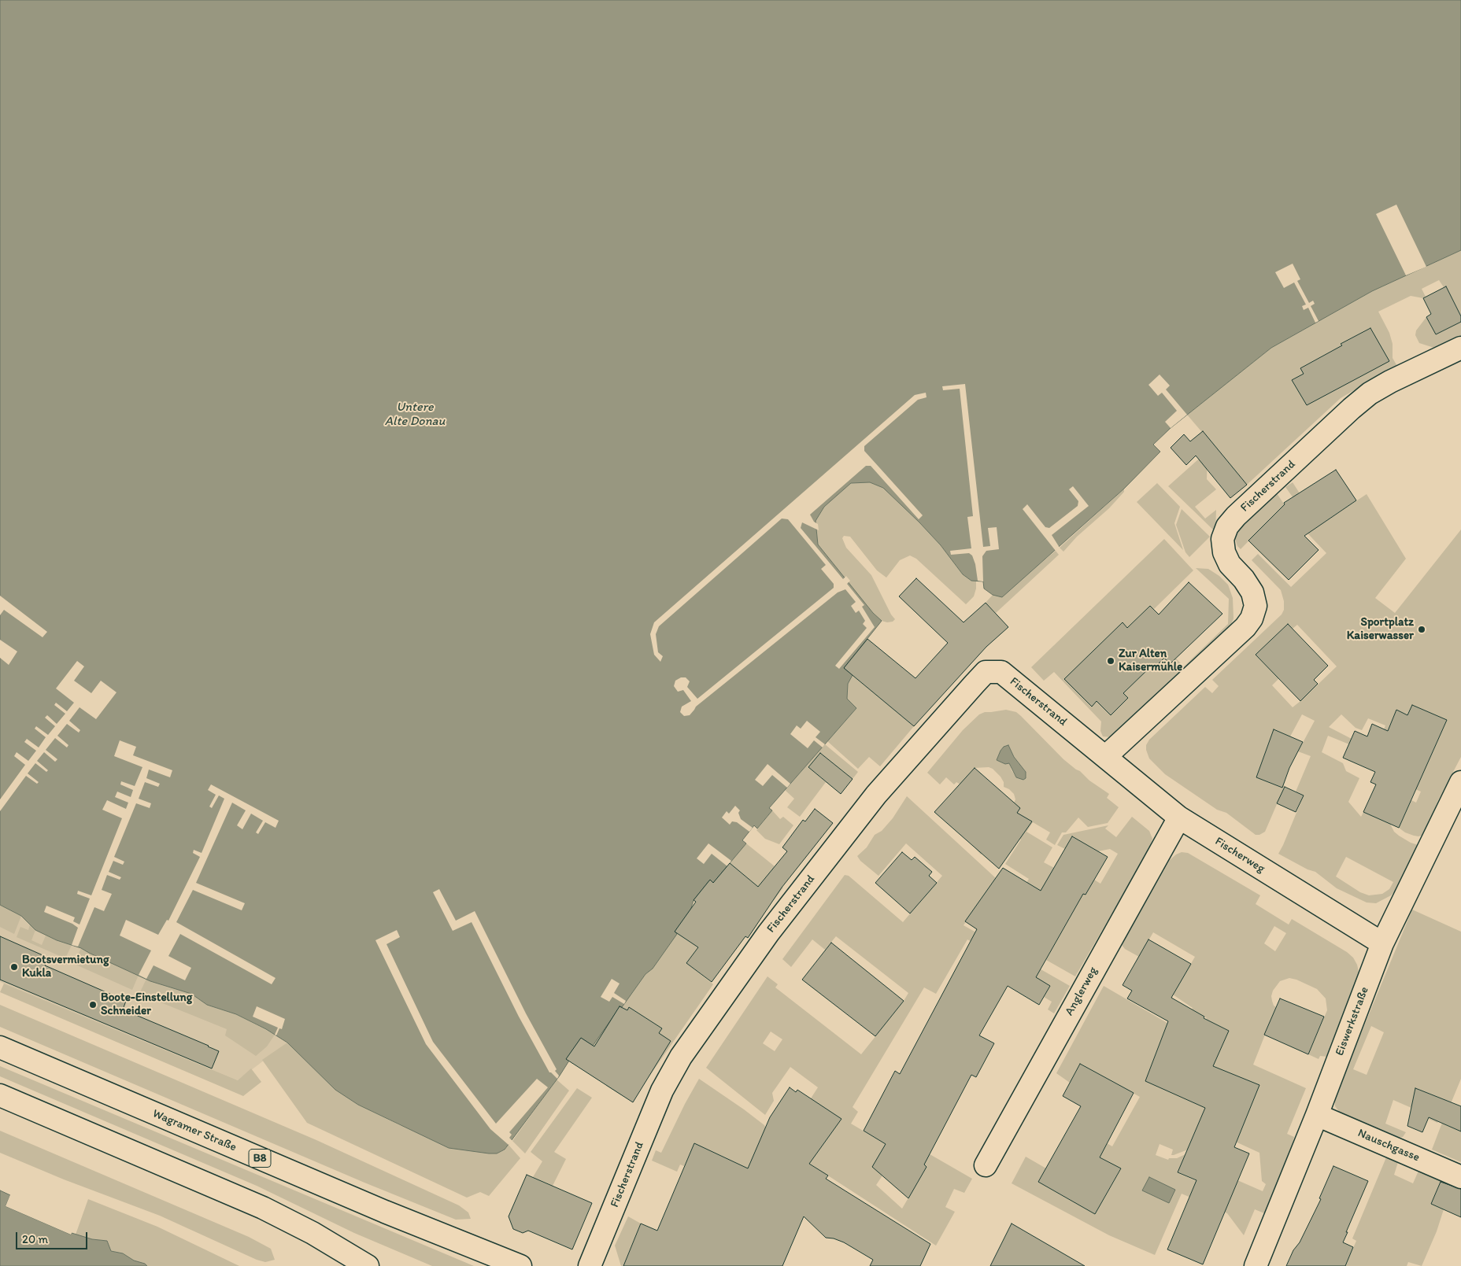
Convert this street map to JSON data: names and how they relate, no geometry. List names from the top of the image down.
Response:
{
  "streets": {
    "street": [
      "Fischerstrand",
      "Fischerweg",
      "Anglerweg",
      "Eiswerkstraße",
      "Wagramer Straße",
      "Nauschgasse",
      "B8"
    ]
  },
  "crossings": [
    ["Fischerstrand", "Fischerweg"],
    ["Fischerweg", "Anglerweg"],
    ["Fischerweg", "Eiswerkstraße"],
    ["Eiswerkstraße", "Nauschgasse"]
  ],
  "water": ["Untere Alte Donau"],
  "places": [
    "Sportplatz Kaiserwasser",
    "Zur Alten Kaisermühle",
    "Bootsvermietung Kukla",
    "Boote-Einstellung Schneider"
  ],
  "scale_bar": "20 m"
}
